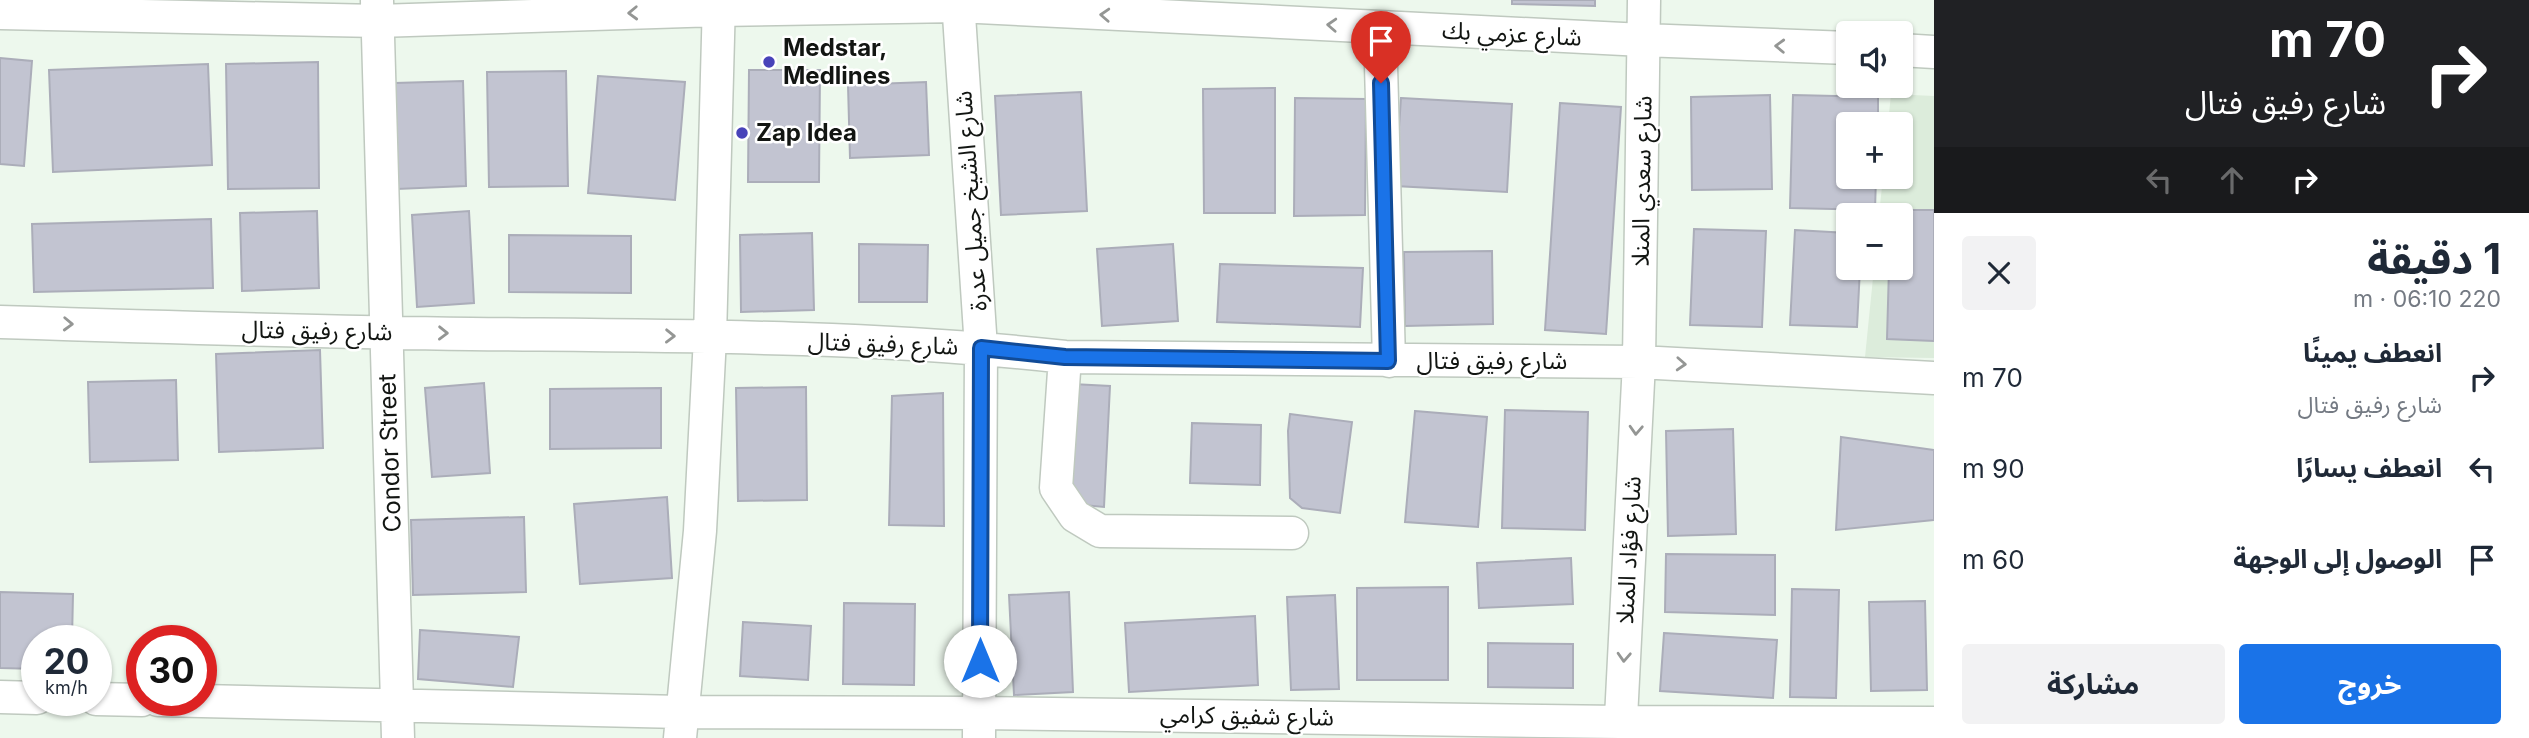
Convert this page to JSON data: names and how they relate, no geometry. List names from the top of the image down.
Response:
{
  "streets": {
    "street": [
      "شارع عزمي بك",
      "شارع سعدي المنلا",
      "شارع الشيخ جميل عدرة",
      "شارع رفيق فتال",
      "Condor Street",
      "شارع فؤاد المنلا",
      "شارع شفيق كرامي"
    ]
  },
  "crossings": [
    ["شارع عزمي بك", "شارع سعدي المنلا"],
    ["شارع عزمي بك", "شارع الشيخ جميل عدرة"],
    ["شارع عزمي بك", "Condor Street"],
    ["شارع سعدي المنلا", "شارع رفيق فتال"],
    ["شارع سعدي المنلا", "شارع فؤاد المنلا"],
    ["شارع الشيخ جميل عدرة", "شارع رفيق فتال"],
    ["شارع الشيخ جميل عدرة", "شارع شفيق كرامي"],
    ["شارع رفيق فتال", "Condor Street"],
    ["شارع رفيق فتال", "شارع فؤاد المنلا"],
    ["Condor Street", "شارع شفيق كرامي"],
    ["شارع فؤاد المنلا", "شارع شفيق كرامي"]
  ],
  "one_way": ["شارع عزمي بك", "شارع رفيق فتال", "شارع فؤاد المنلا"],
  "places": ["Medstar, Medlines", "Zap Idea"],
  "page": {
    "turn": ["70 m", "شارع رفيق فتال"],
    "map_buttons": ["+", "−"],
    "heading": ["1 دقيقة", "220 m · 06:10"],
    "list": [
      {
        "name": "انعطف يمينًا",
        "note": "شارع رفيق فتال",
        "value": "70 m"
      },
      {
        "name": "انعطف يسارًا",
        "value": "90 m"
      },
      {
        "name": "الوصول إلى الوجهة",
        "value": "60 m"
      }
    ],
    "speed": "20 km/h",
    "limit": "30",
    "buttons": ["خروج", "مشاركة"]
  }
}
